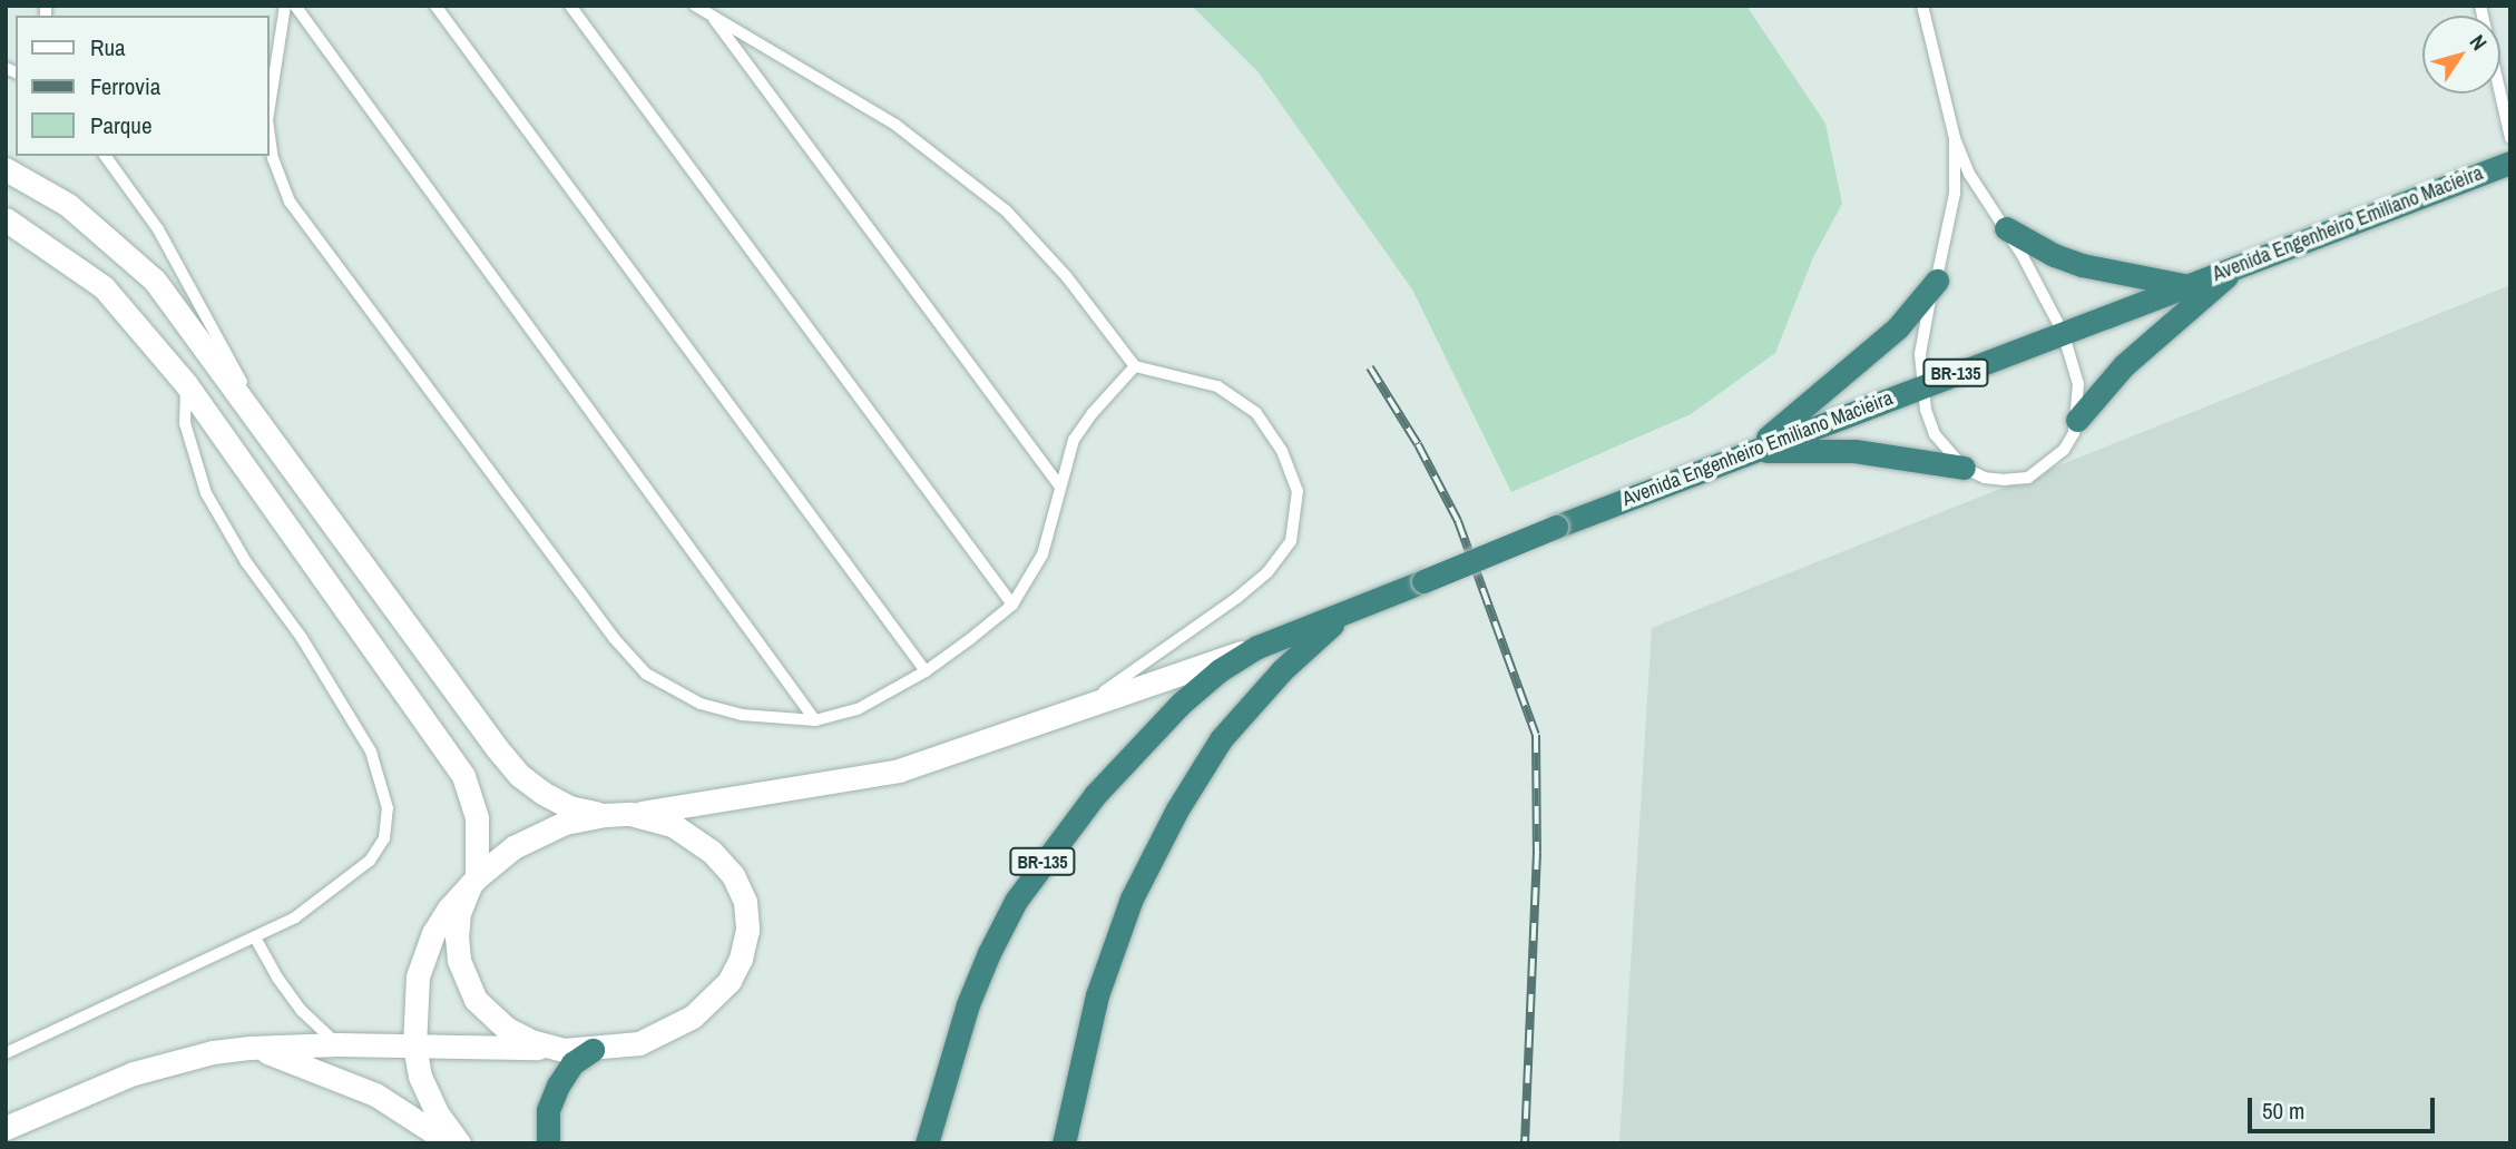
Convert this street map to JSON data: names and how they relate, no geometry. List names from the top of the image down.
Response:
{
  "streets": {
    "highway": ["Avenida Engenheiro Emiliano Macieira", "BR-135"]
  },
  "legend": ["Rua", "Ferrovia", "Parque"],
  "scale_bar": "50 m",
  "north": "top right"
}
